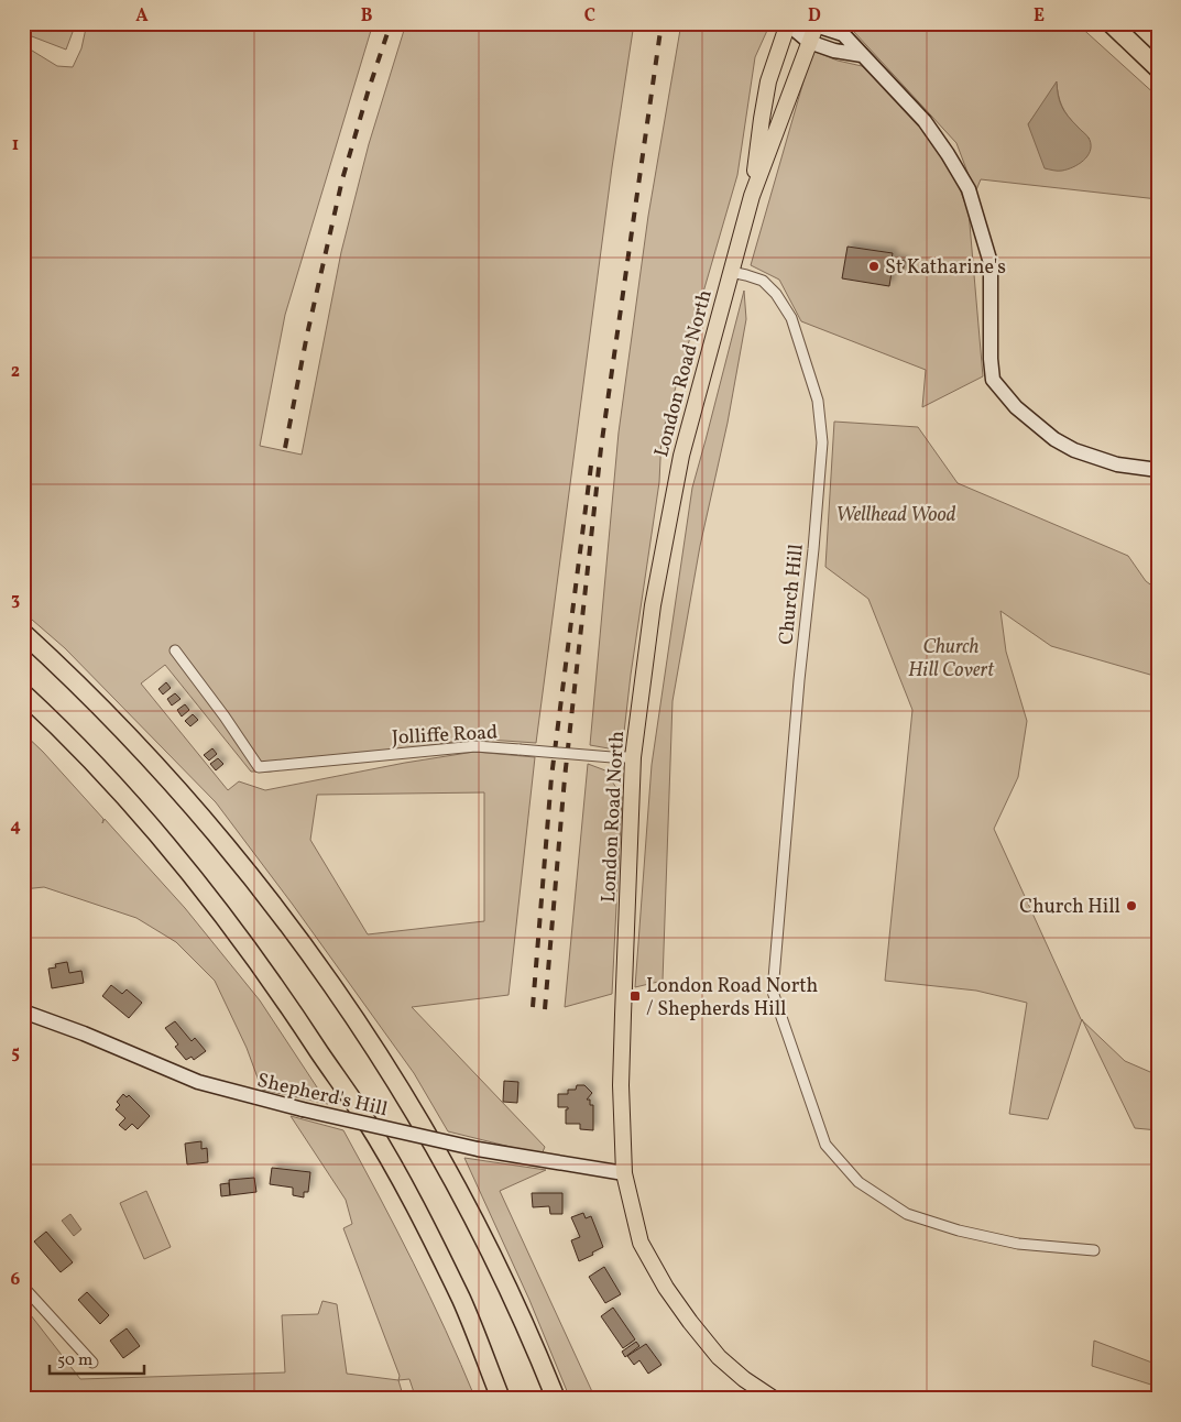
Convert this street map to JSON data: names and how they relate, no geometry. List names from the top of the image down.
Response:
{
  "streets": {
    "main road": ["London Road North"],
    "street": ["Church Hill", "Jolliffe Road", "Shepherd's Hill"]
  },
  "crossings": [
    ["London Road North", "Church Hill"],
    ["London Road North", "Jolliffe Road"],
    ["London Road North", "Shepherd's Hill"]
  ],
  "parks": ["Wellhead Wood", "Church Hill Covert"],
  "places": {
    "other": ["St Katharine's", "Church Hill"],
    "transit": ["London Road North / Shepherds Hill"]
  },
  "scale_bar": "50 m",
  "grid": {
    "columns": [
      "A",
      "B",
      "C",
      "D",
      "E"
    ],
    "rows": [
      "1",
      "2",
      "3",
      "4",
      "5",
      "6"
    ]
  }
}
